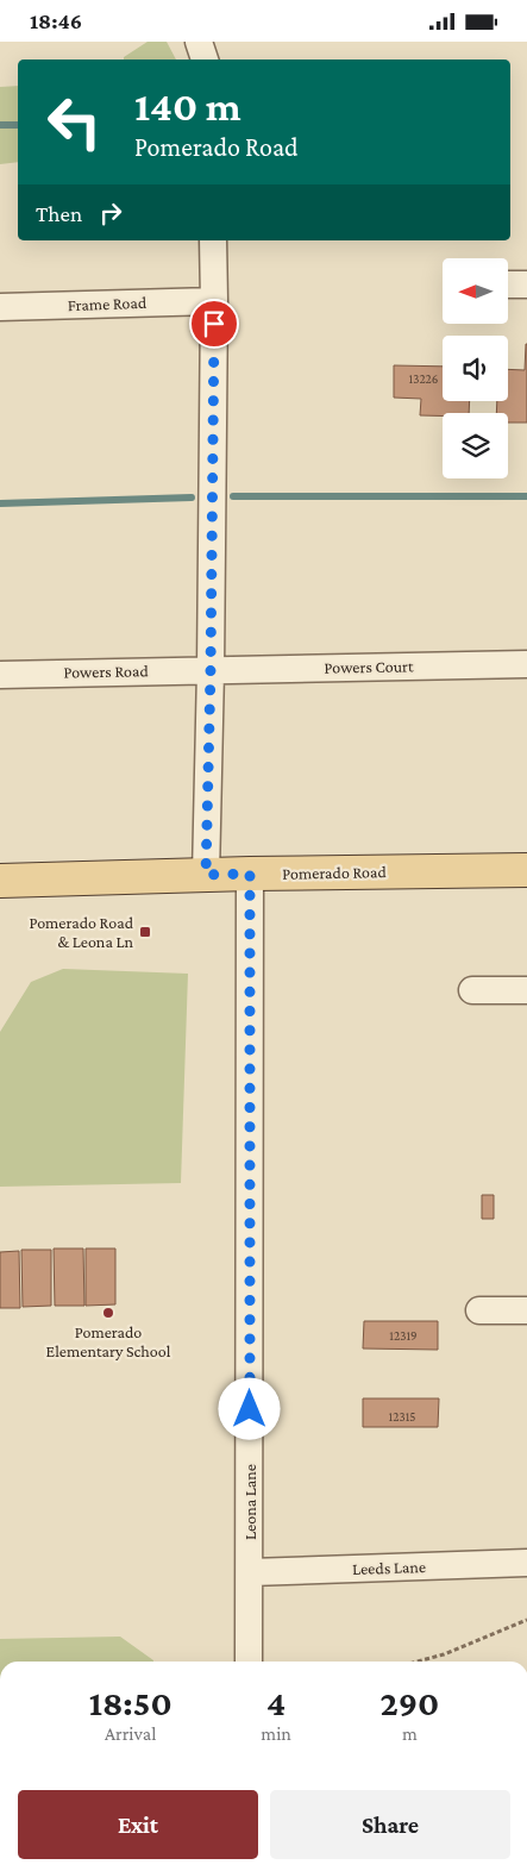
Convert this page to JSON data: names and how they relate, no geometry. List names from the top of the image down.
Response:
{
  "streets": {
    "main road": ["Pomerado Road"],
    "street": [
      "Frame Road",
      "Powers Court",
      "Powers Road",
      "Leona Lane",
      "Leeds Lane"
    ]
  },
  "crossings": [
    ["Powers Court", "Powers Road"],
    ["Pomerado Road", "Leona Lane"],
    ["Leona Lane", "Leeds Lane"]
  ],
  "places": {
    "transit": ["Pomerado Road & Leona Ln"],
    "other": ["Pomerado Elementary School"]
  },
  "house_numbers": ["13226", "12319", "12315"],
  "north": "left",
  "page": {
    "status": "18:46",
    "turn": ["140 m", "Pomerado Road"],
    "then": "Then",
    "eta": [
      "18:50",
      "Arrival",
      "4",
      "min",
      "290",
      "m"
    ],
    "buttons": ["Exit", "Share"]
  }
}
